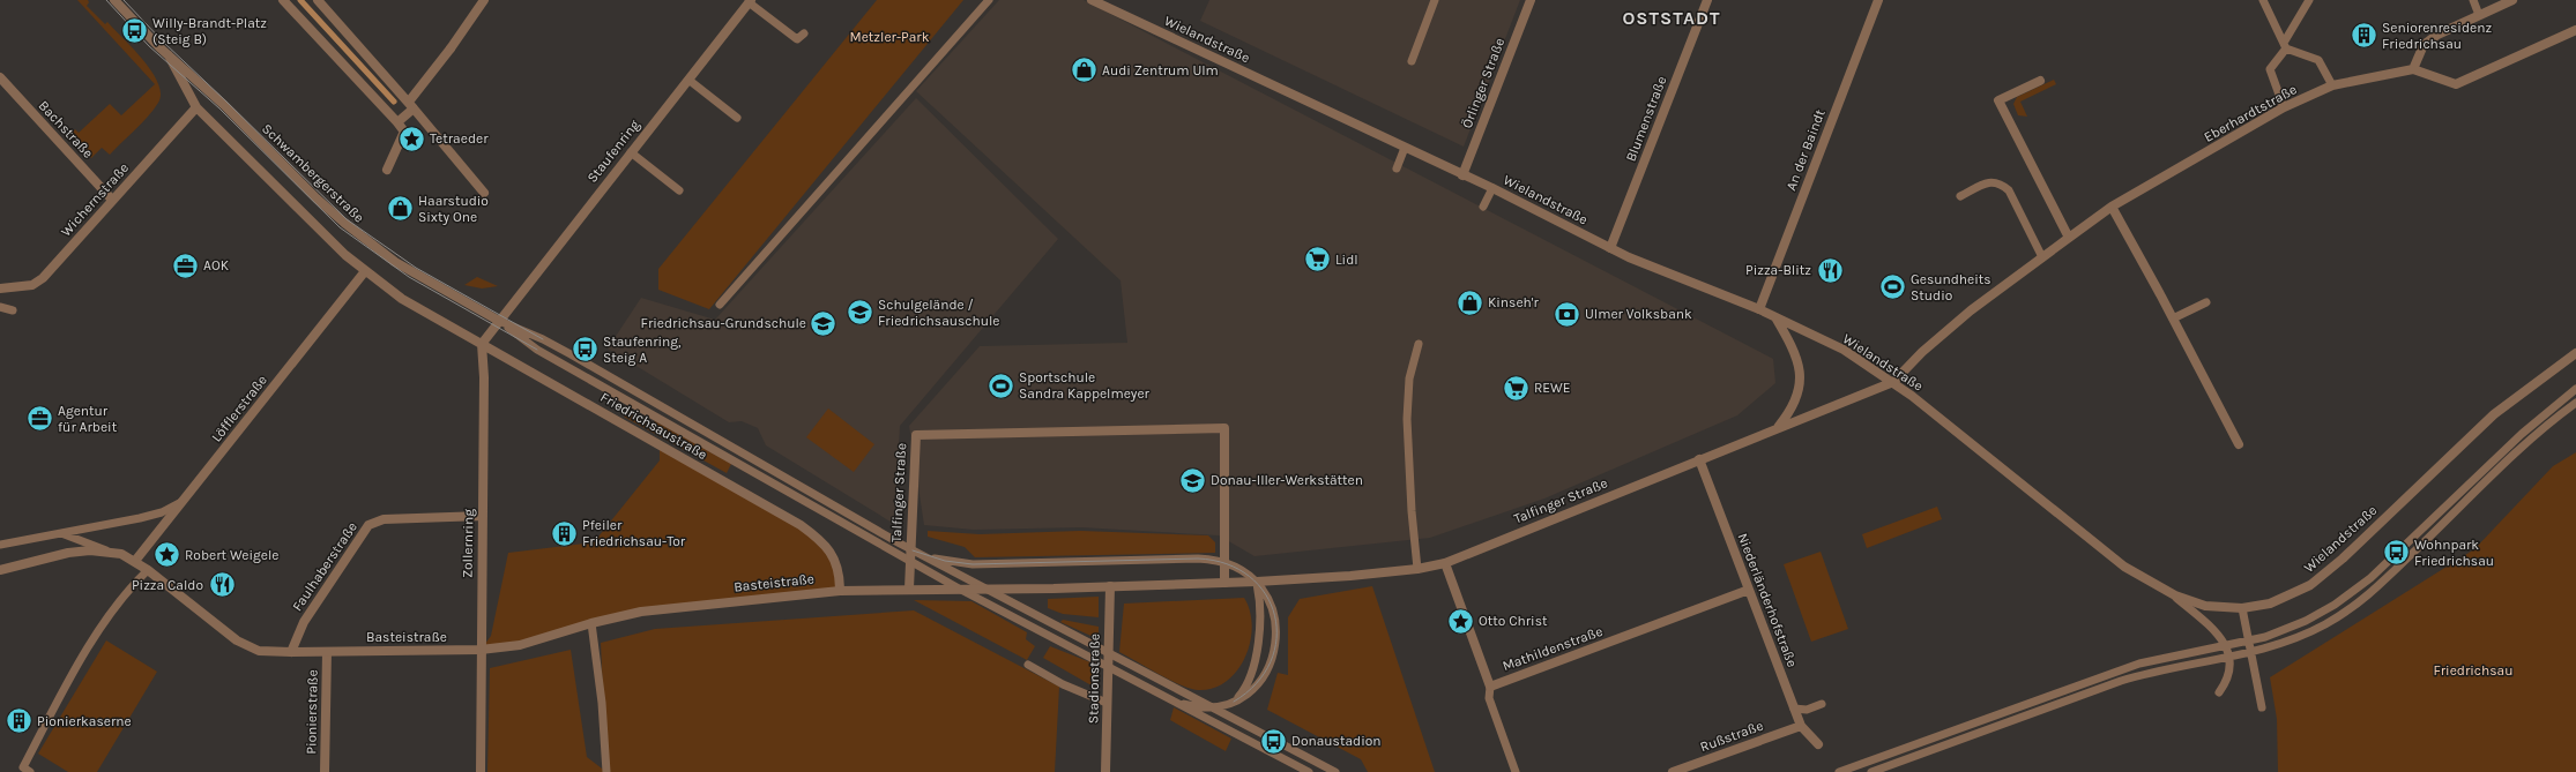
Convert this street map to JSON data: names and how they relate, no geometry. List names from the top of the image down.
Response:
{
  "streets": {
    "street": [
      "Wielandstraße",
      "Örlinger Straße",
      "Eberhardtstraße",
      "Blumenstraße",
      "Bachstraße",
      "An der Baindt",
      "Staufenring",
      "Schwambergerstraße",
      "Wichernstraße",
      "Löfflerstraße",
      "Friedrichsaustraße",
      "Talfinger Straße",
      "Zollernring",
      "Faulhaberstraße",
      "Basteistraße",
      "Niederländerhofstraße",
      "Mathildenstraße",
      "Stadionstraße",
      "Pionierstraße",
      "Rußstraße"
    ]
  },
  "crossings": [
    ["Wielandstraße", "Örlinger Straße"],
    ["Wielandstraße", "Eberhardtstraße"],
    ["Wielandstraße", "Blumenstraße"],
    ["Wielandstraße", "An der Baindt"],
    ["Wielandstraße", "Talfinger Straße"],
    ["Eberhardtstraße", "Talfinger Straße"],
    ["Bachstraße", "Wichernstraße"],
    ["Staufenring", "Schwambergerstraße"],
    ["Schwambergerstraße", "Wichernstraße"],
    ["Schwambergerstraße", "Löfflerstraße"],
    ["Schwambergerstraße", "Friedrichsaustraße"],
    ["Löfflerstraße", "Friedrichsaustraße"],
    ["Löfflerstraße", "Basteistraße"],
    ["Friedrichsaustraße", "Zollernring"],
    ["Friedrichsaustraße", "Basteistraße"],
    ["Talfinger Straße", "Niederländerhofstraße"],
    ["Talfinger Straße", "Mathildenstraße"],
    ["Talfinger Straße", "Stadionstraße"],
    ["Zollernring", "Faulhaberstraße"],
    ["Zollernring", "Basteistraße"],
    ["Faulhaberstraße", "Basteistraße"],
    ["Basteistraße", "Pionierstraße"],
    ["Niederländerhofstraße", "Mathildenstraße"],
    ["Niederländerhofstraße", "Rußstraße"]
  ],
  "districts": ["OSTSTADT"],
  "parks": ["Metzler-Park", "Friedrichsau"],
  "places": {
    "bus stop": [
      "Willy-Brandt-Platz (Steig B)",
      "Staufenring, Steig A",
      "Wohnpark Friedrichsau",
      "Donaustadion"
    ],
    "building": ["Seniorenresidenz Friedrichsau", "Pfeiler Friedrichsau-Tor", "Pionierkaserne"],
    "shop": ["Audi Zentrum Ulm", "Haarstudio Sixty One", "Kinseh'r"],
    "place": ["Tetraeder", "Robert Weigele", "Otto Christ"],
    "supermarket": ["Lidl", "REWE"],
    "office": ["AOK", "Agentur für Arbeit"],
    "restaurant": ["Pizza-Blitz", "Pizza Caldo"],
    "sports": ["Gesundheits Studio", "Sportschule Sandra Kappelmeyer"],
    "school or university": ["Schulgelände / Friedrichsauschule", "Friedrichsau-Grundschule", "Donau-Iller-Werkstätten"],
    "bank": ["Ulmer Volksbank"]
  }
}
